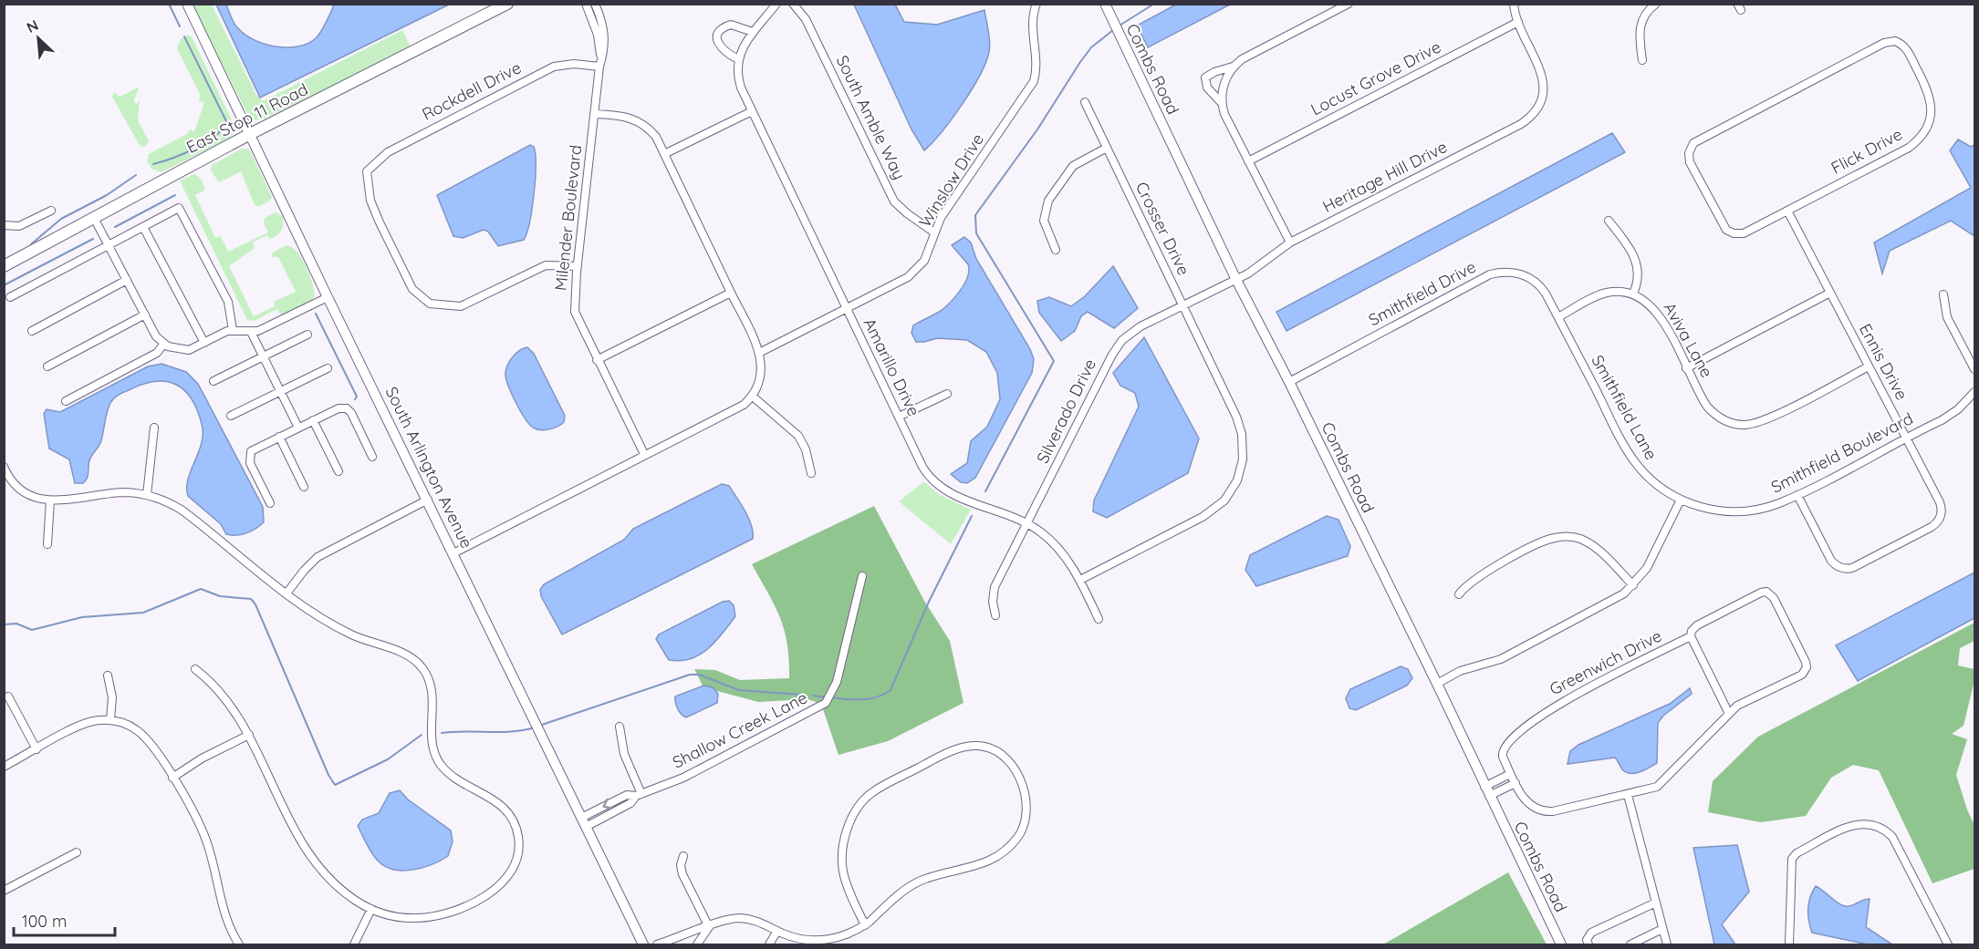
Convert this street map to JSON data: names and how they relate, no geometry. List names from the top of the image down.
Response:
{
  "streets": {
    "main road": ["East Stop 11 Road"],
    "street": [
      "Combs Road",
      "Locust Grove Drive",
      "Rockdell Drive",
      "South Amble Way",
      "Flick Drive",
      "Heritage Hill Drive",
      "Winslow Drive",
      "Milender Boulevard",
      "Crosser Drive",
      "Smithfield Drive",
      "Aviva Lane",
      "Ennis Drive",
      "Amarillo Drive",
      "Smithfield Lane",
      "Silverado Drive",
      "Smithfield Boulevard",
      "South Arlington Avenue",
      "Greenwich Drive",
      "Shallow Creek Lane"
    ]
  },
  "crossings": [
    ["Combs Road", "Heritage Hill Drive"],
    ["Combs Road", "Smithfield Drive"],
    ["Combs Road", "Silverado Drive"],
    ["Locust Grove Drive", "Heritage Hill Drive"],
    ["Rockdell Drive", "Milender Boulevard"],
    ["South Amble Way", "Winslow Drive"],
    ["East Stop 11 Road", "South Arlington Avenue"],
    ["Flick Drive", "Ennis Drive"],
    ["Heritage Hill Drive", "Silverado Drive"],
    ["Winslow Drive", "Amarillo Drive"],
    ["Crosser Drive", "Amarillo Drive"],
    ["Crosser Drive", "Silverado Drive"],
    ["Smithfield Drive", "Smithfield Lane"],
    ["Aviva Lane", "Ennis Drive"],
    ["Ennis Drive", "Smithfield Boulevard"],
    ["Amarillo Drive", "Silverado Drive"],
    ["Smithfield Lane", "Smithfield Boulevard"],
    ["South Arlington Avenue", "Shallow Creek Lane"]
  ],
  "scale_bar": "100 m",
  "north": "top left"
}
